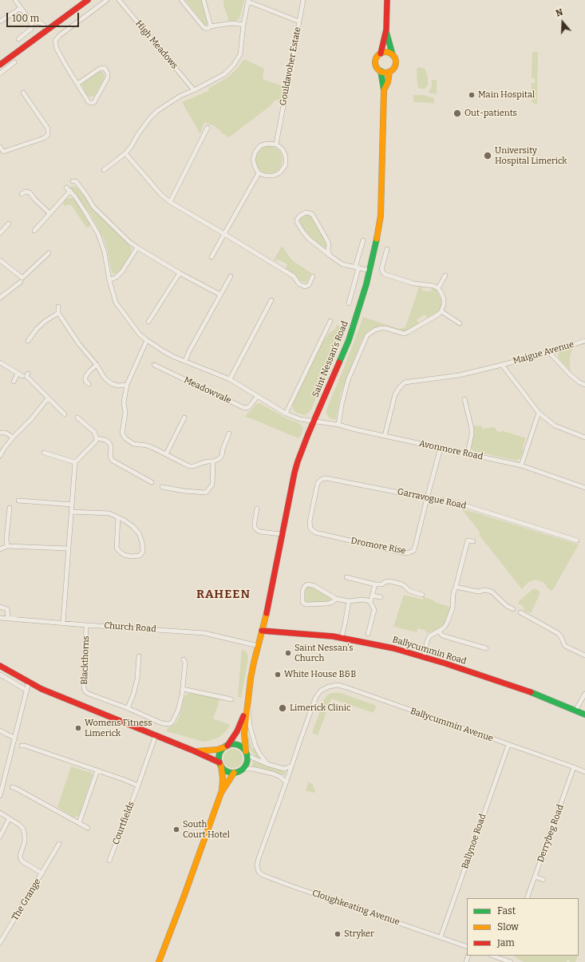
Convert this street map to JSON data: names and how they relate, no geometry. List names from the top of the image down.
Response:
{
  "streets": {
    "main road": ["Saint Nessan's Road", "Ballycummin Road"],
    "street": [
      "High Meadows",
      "Gouldavoher Estate",
      "Maigue Avenue",
      "Meadowvale",
      "Avonmore Road",
      "Garravogue Road",
      "Dromore Rise",
      "Church Road",
      "Blackthorns",
      "Ballycummin Avenue",
      "Courtfields",
      "Derrybeg Road",
      "Ballynoe Road",
      "The Grange",
      "Cloughkeating Avenue"
    ]
  },
  "crossings": [
    ["High Meadows", "Gouldavoher Estate"],
    ["Maigue Avenue", "Avonmore Road"],
    ["Saint Nessan's Road", "Meadowvale"],
    ["Saint Nessan's Road", "Avonmore Road"],
    ["Saint Nessan's Road", "Church Road"],
    ["Saint Nessan's Road", "Ballycummin Road"],
    ["Meadowvale", "Avonmore Road"],
    ["Avonmore Road", "Dromore Rise"],
    ["Garravogue Road", "Dromore Rise"],
    ["Church Road", "Blackthorns"],
    ["Ballycummin Avenue", "Derrybeg Road"],
    ["Ballycummin Avenue", "Ballynoe Road"],
    ["Ballynoe Road", "Cloughkeating Avenue"]
  ],
  "districts": ["RAHEEN"],
  "places": [
    "Main Hospital",
    "Out-patients",
    "University Hospital Limerick",
    "Saint Nessan's Church",
    "White House B&B",
    "Limerick Clinic",
    "Womens Fitness Limerick",
    "South Court Hotel",
    "Stryker"
  ],
  "legend": ["Fast", "Slow", "Jam"],
  "scale_bar": "100 m",
  "north": "top"
}
